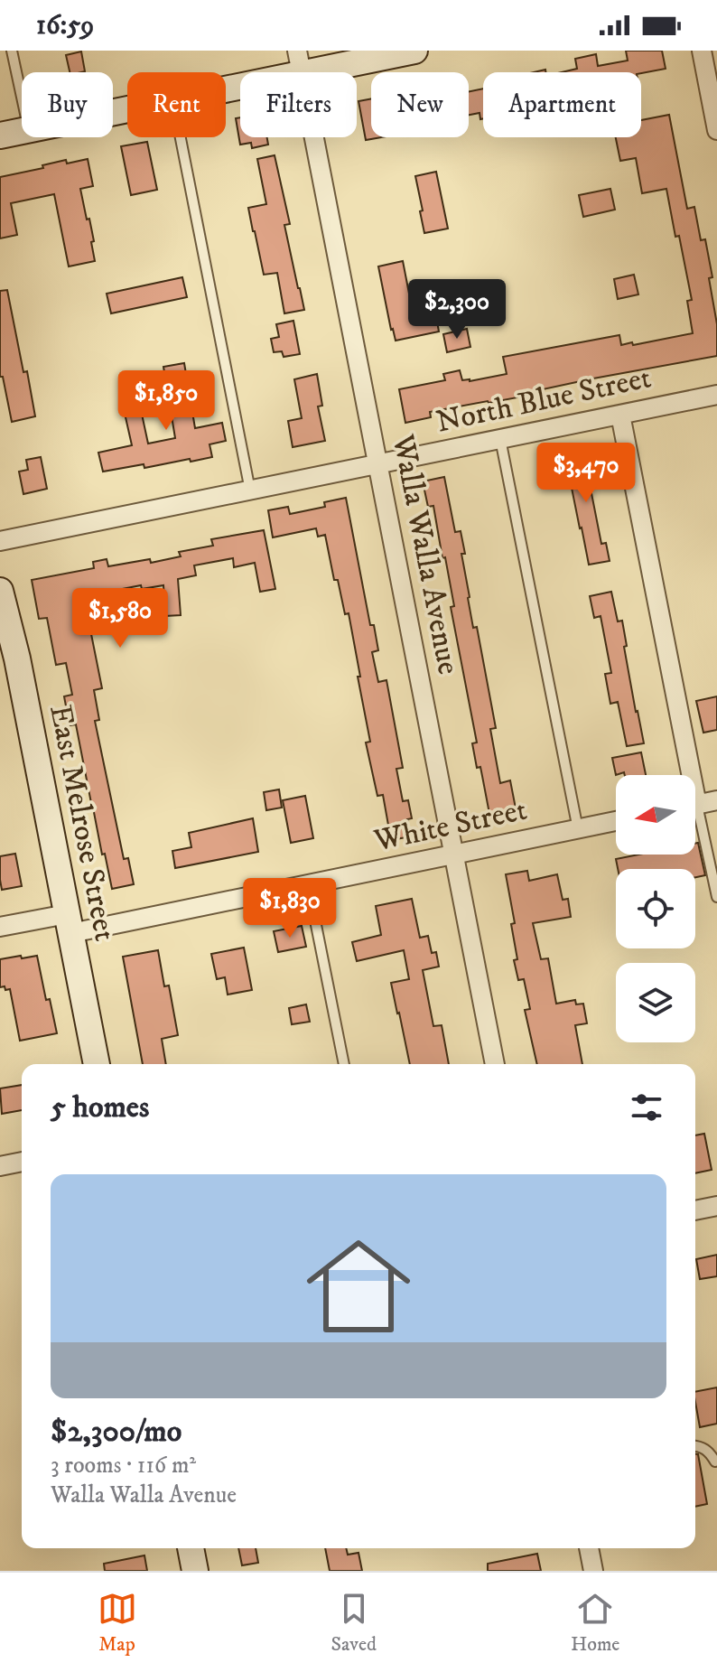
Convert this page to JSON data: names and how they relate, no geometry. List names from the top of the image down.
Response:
{
  "streets": {
    "main road": ["East Melrose Street"],
    "street": ["North Blue Street", "Walla Walla Avenue", "White Street"]
  },
  "crossings": [
    ["North Blue Street", "Walla Walla Avenue"],
    ["Walla Walla Avenue", "White Street"],
    ["East Melrose Street", "White Street"]
  ],
  "north": "left",
  "page": {
    "status": "16:59",
    "chip": [
      "Buy",
      "Rent",
      "Filters",
      "New",
      "Apartment"
    ],
    "price": [
      "$2,300",
      "$1,850",
      "$3,470",
      "$1,580",
      "$1,830"
    ],
    "heading": "5 homes",
    "list": [
      {
        "name": "$2,300/mo",
        "note": "3 rooms · 116 m² · Walla Walla Avenue"
      }
    ],
    "tabs": ["Map", "Saved", "Home"]
  }
}
